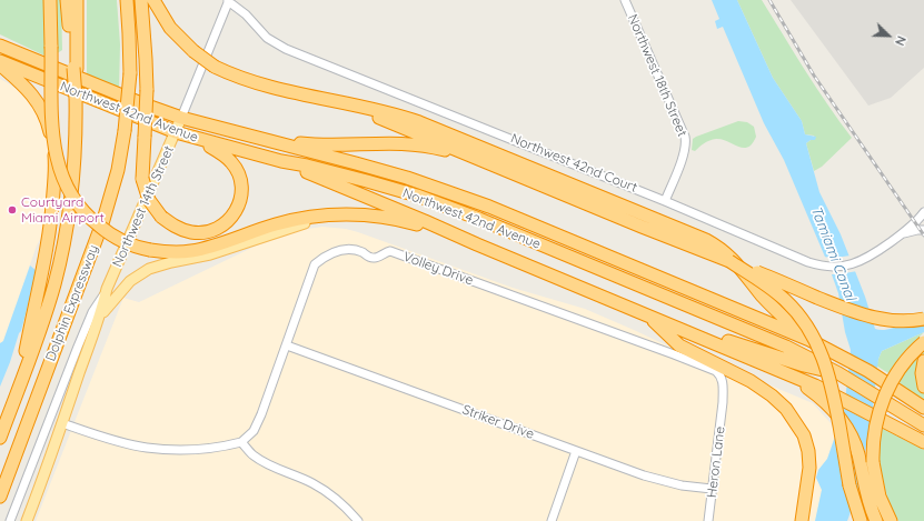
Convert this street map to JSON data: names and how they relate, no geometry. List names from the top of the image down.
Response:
{
  "streets": {
    "highway": ["Northwest 42nd Avenue", "Dolphin Expressway"],
    "main road": ["Northwest 14th Street"],
    "street": [
      "Northwest 18th Street",
      "Northwest 42nd Court",
      "Volley Drive",
      "Striker Drive",
      "Heron Lane"
    ]
  },
  "crossings": [
    ["Northwest 18th Street", "Northwest 42nd Court"],
    ["Northwest 42nd Avenue", "Northwest 14th Street"],
    ["Northwest 42nd Court", "Northwest 14th Street"],
    ["Volley Drive", "Striker Drive"],
    ["Volley Drive", "Heron Lane"],
    ["Striker Drive", "Heron Lane"]
  ],
  "water": ["Tamiami Canal"],
  "places": ["Courtyard Miami Airport"],
  "north": "bottom right"
}
